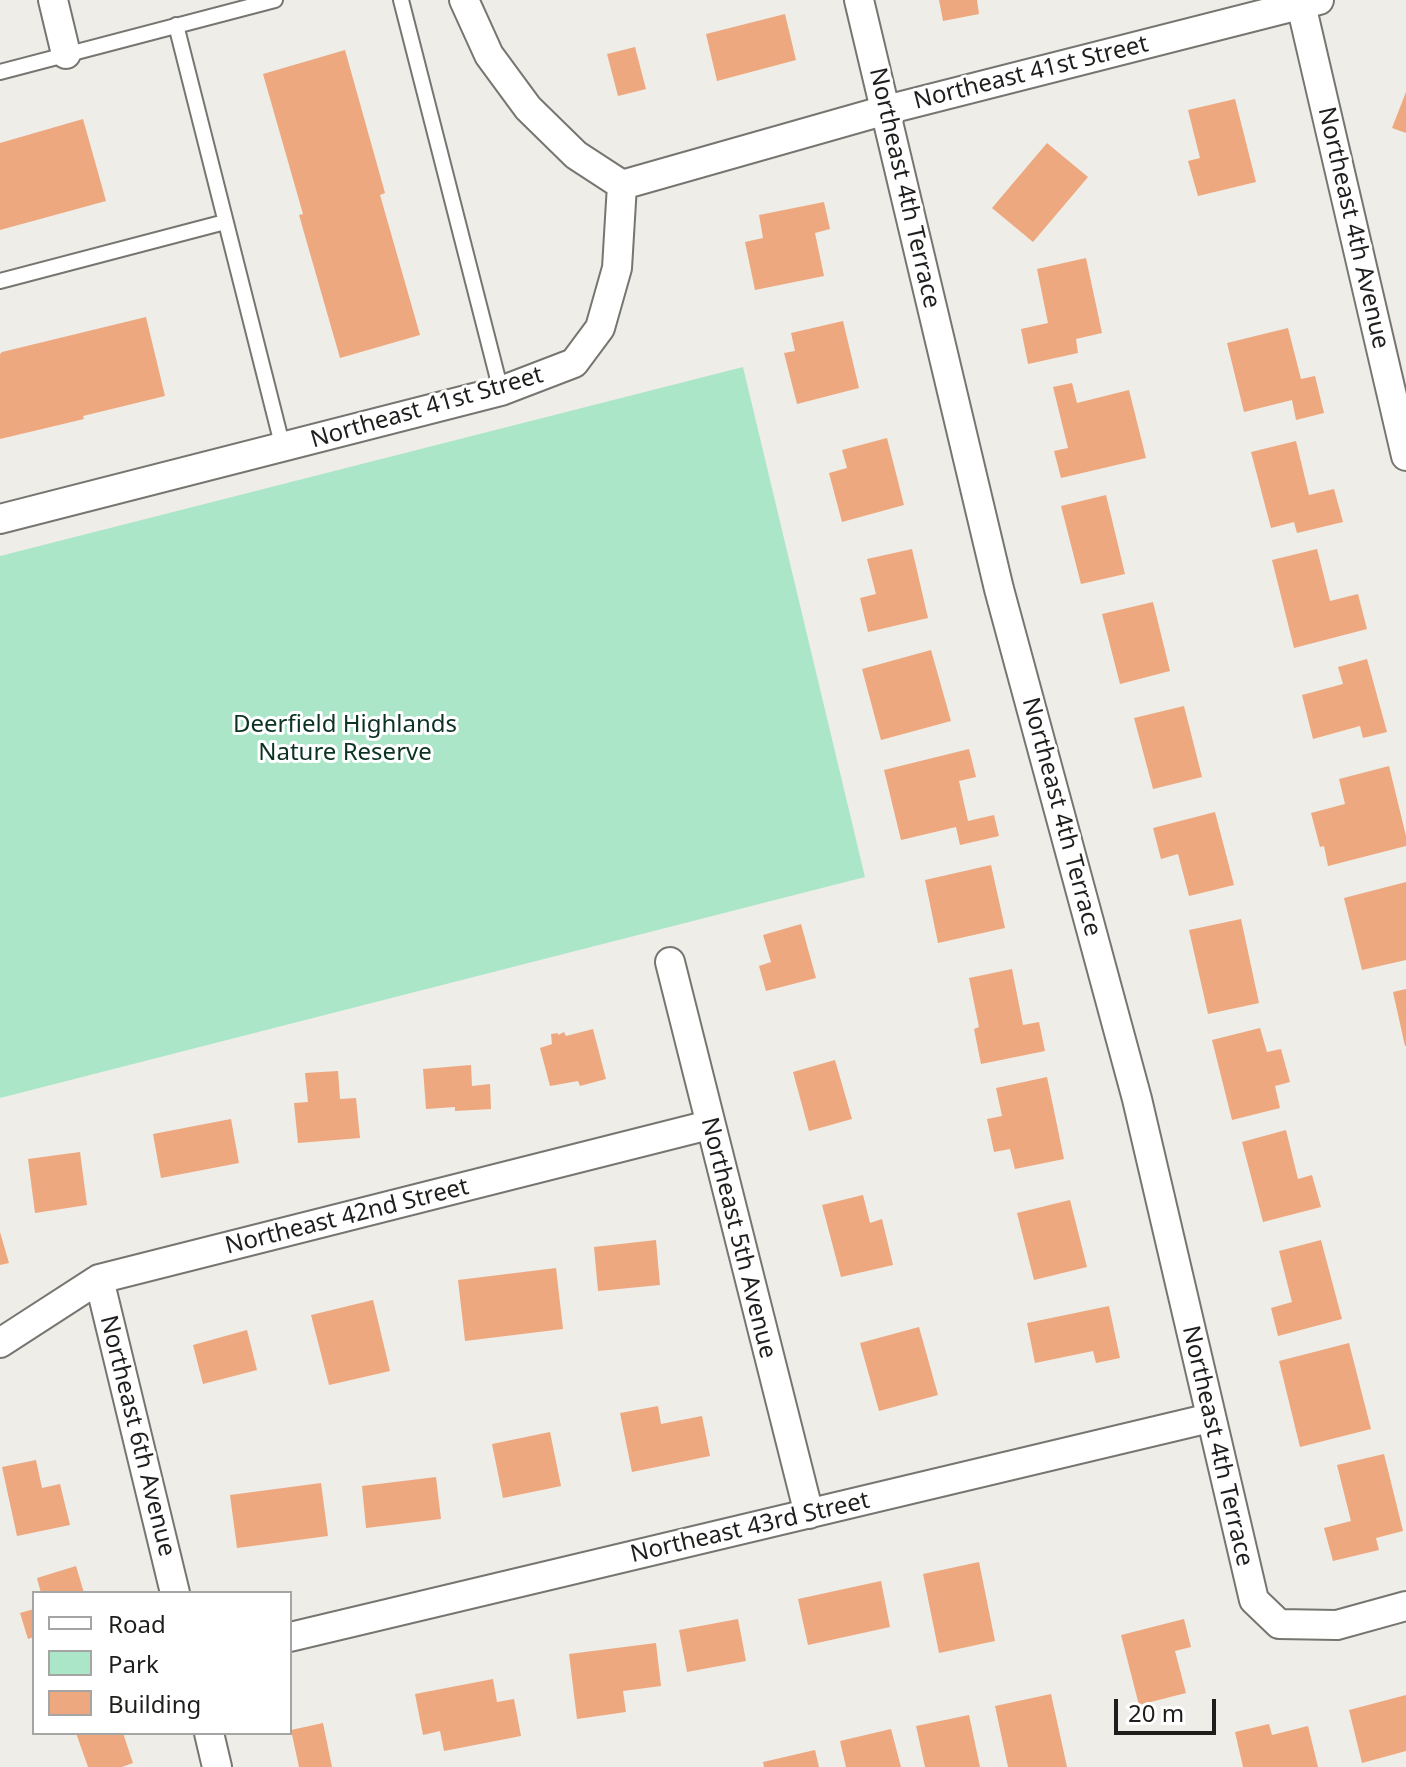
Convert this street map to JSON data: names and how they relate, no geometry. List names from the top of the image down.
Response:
{
  "streets": {
    "street": [
      "Northeast 41st Street",
      "Northeast 4th Terrace",
      "Northeast 4th Avenue",
      "Northeast 42nd Street",
      "Northeast 5th Avenue",
      "Northeast 6th Avenue",
      "Northeast 43rd Street"
    ]
  },
  "crossings": [
    ["Northeast 41st Street", "Northeast 4th Terrace"],
    ["Northeast 41st Street", "Northeast 4th Avenue"],
    ["Northeast 4th Terrace", "Northeast 43rd Street"],
    ["Northeast 42nd Street", "Northeast 5th Avenue"],
    ["Northeast 42nd Street", "Northeast 6th Avenue"],
    ["Northeast 5th Avenue", "Northeast 43rd Street"]
  ],
  "parks": ["Deerfield Highlands Nature Reserve"],
  "legend": ["Road", "Park", "Building"],
  "scale_bar": "20 m"
}
